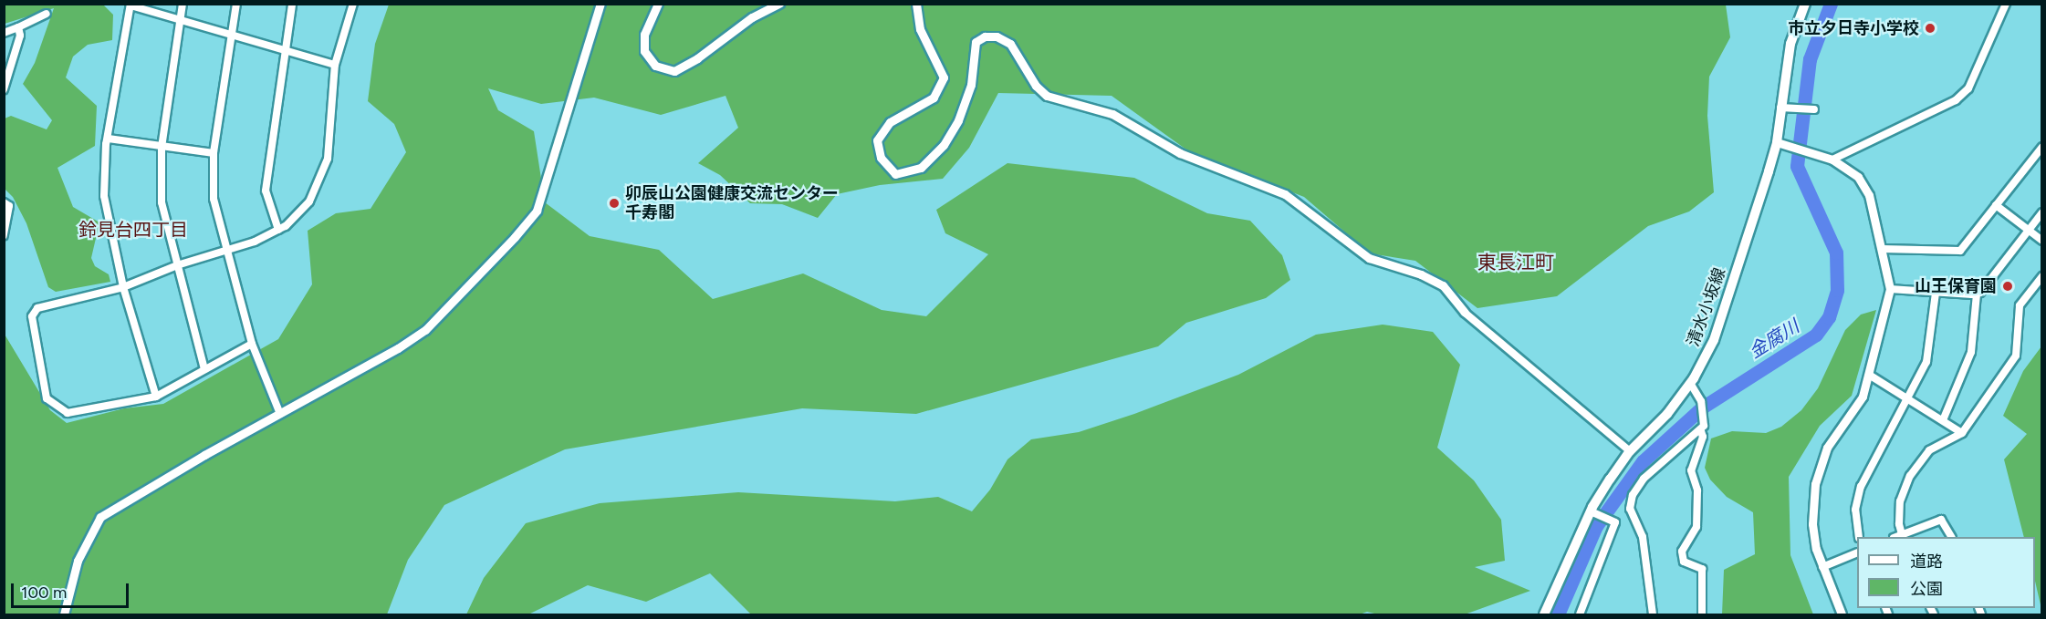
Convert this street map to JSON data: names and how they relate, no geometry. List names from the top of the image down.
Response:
{
  "streets": {
    "main road": ["清水小坂線"]
  },
  "districts": ["鈴見台四丁目", "東長江町"],
  "water": ["金腐川"],
  "places": ["市立夕日寺小学校", "卯辰山公園健康交流センター 千寿閣", "山王保育園"],
  "legend": ["道路", "公園"],
  "scale_bar": "100 m"
}
